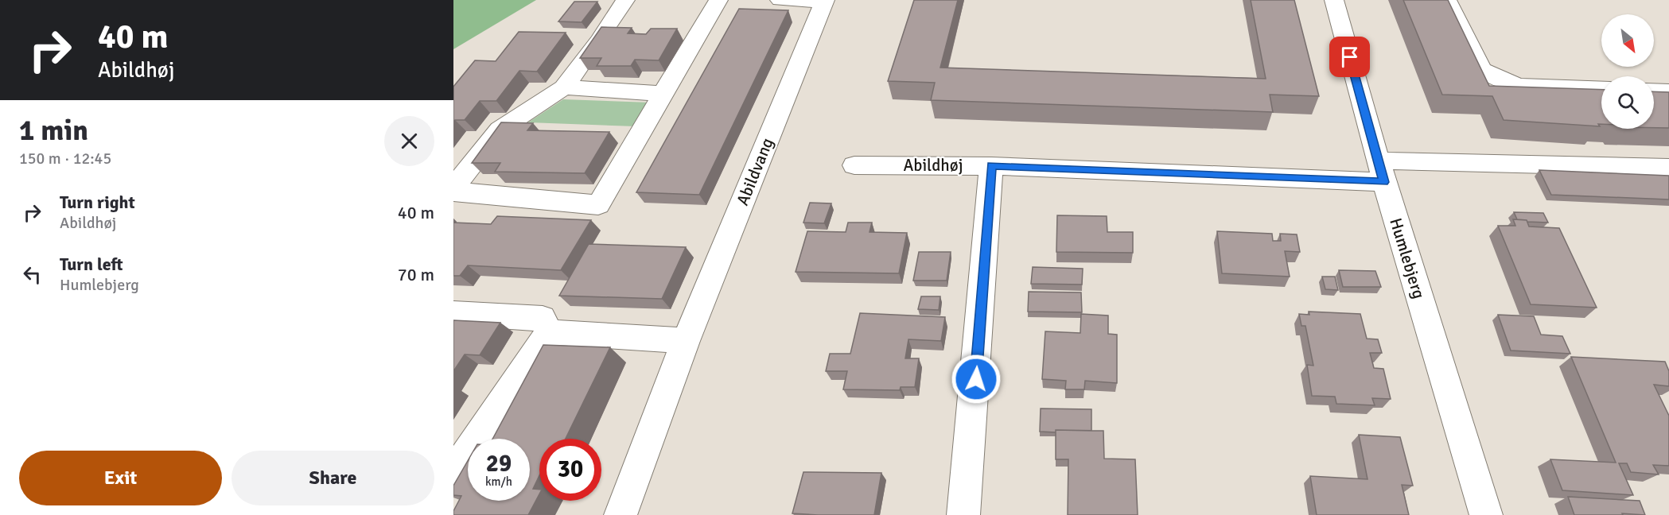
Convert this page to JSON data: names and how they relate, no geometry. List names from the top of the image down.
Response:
{
  "streets": {
    "street": ["Abildhøj", "Abildvang", "Humlebjerg"]
  },
  "crossings": [
    ["Abildhøj", "Humlebjerg"]
  ],
  "north": "bottom right",
  "page": {
    "turn": ["40 m", "Abildhøj"],
    "heading": ["1 min", "150 m · 12:45"],
    "list": [
      {
        "name": "Turn right",
        "note": "Abildhøj",
        "value": "40 m"
      },
      {
        "name": "Turn left",
        "note": "Humlebjerg",
        "value": "70 m"
      }
    ],
    "speed": "29 km/h",
    "limit": "30",
    "buttons": ["Exit", "Share"]
  }
}
